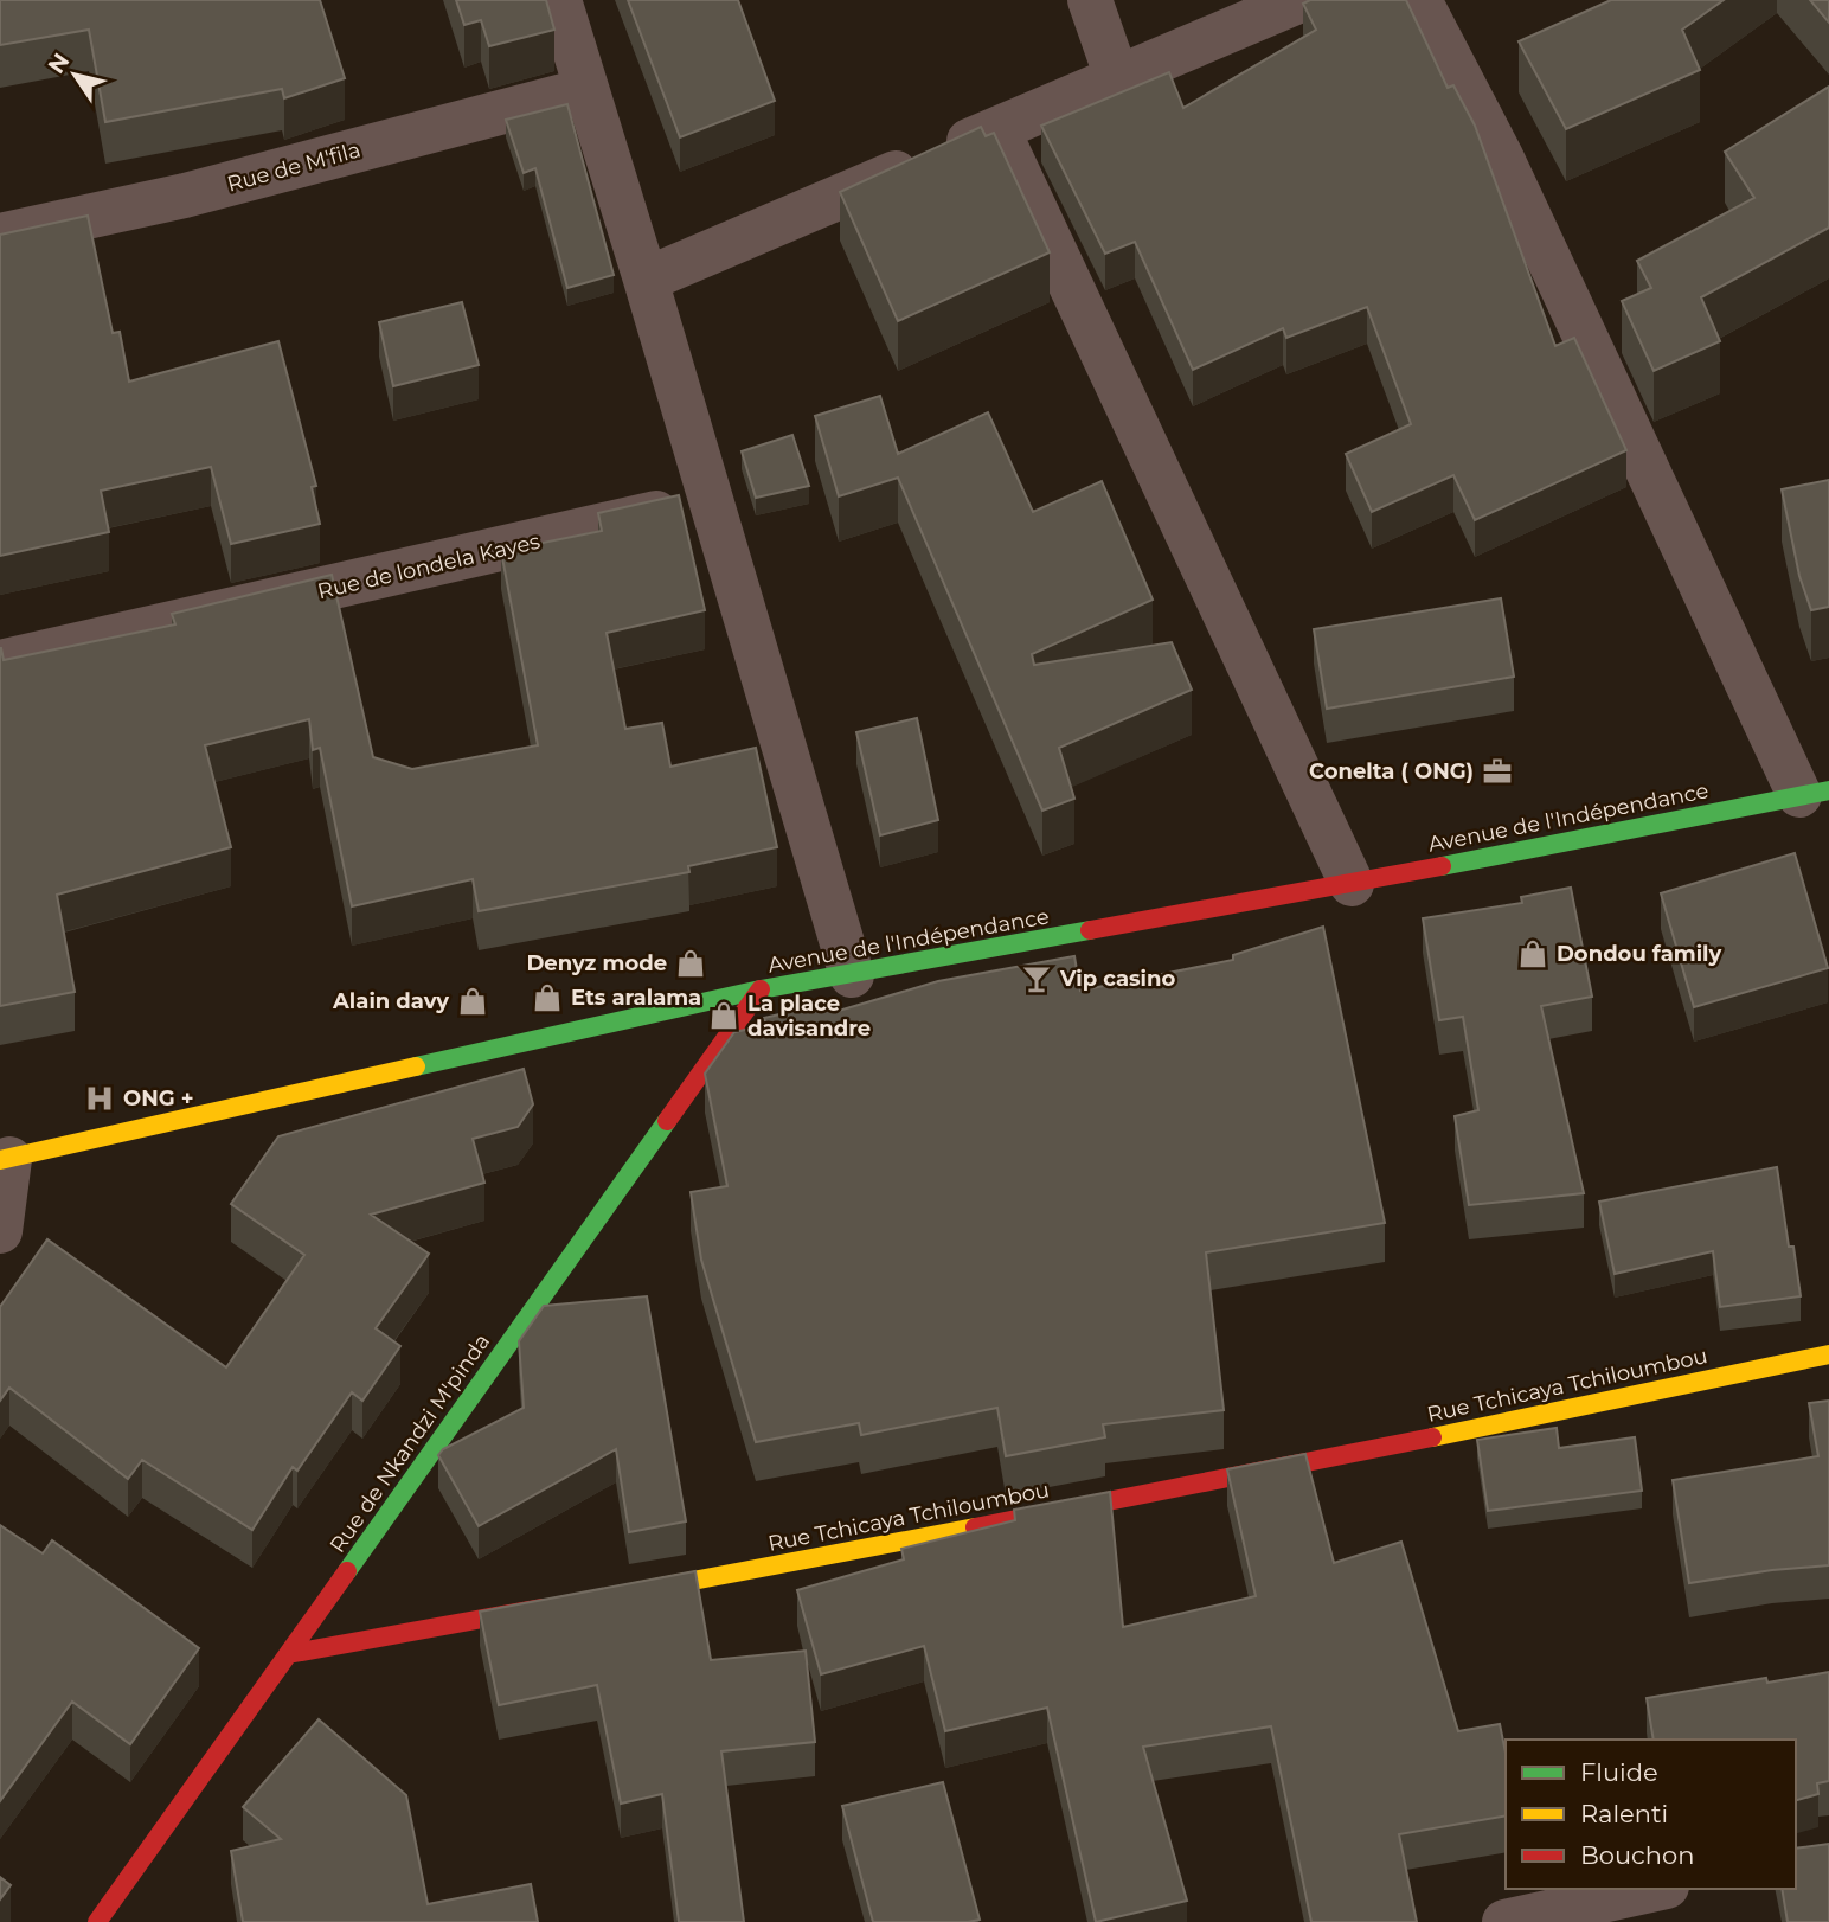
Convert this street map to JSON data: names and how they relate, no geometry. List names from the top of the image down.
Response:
{
  "streets": {
    "street": [
      "Rue de M'fila",
      "Rue de londela Kayes",
      "Avenue de l'Indépendance",
      "Rue Tchicaya Tchiloumbou",
      "Rue de Nkandzi M'pinda"
    ]
  },
  "crossings": [
    ["Avenue de l'Indépendance", "Rue de Nkandzi M'pinda"]
  ],
  "places": {
    "office": ["Conelta ( ONG)"],
    "shop": [
      "Dondou family",
      "Denyz mode",
      "Ets aralama",
      "Alain davy",
      "La place davisandre"
    ],
    "bar": ["Vip casino"],
    "hospital": ["ONG +"]
  },
  "legend": ["Fluide", "Ralenti", "Bouchon"],
  "north": "top left"
}
